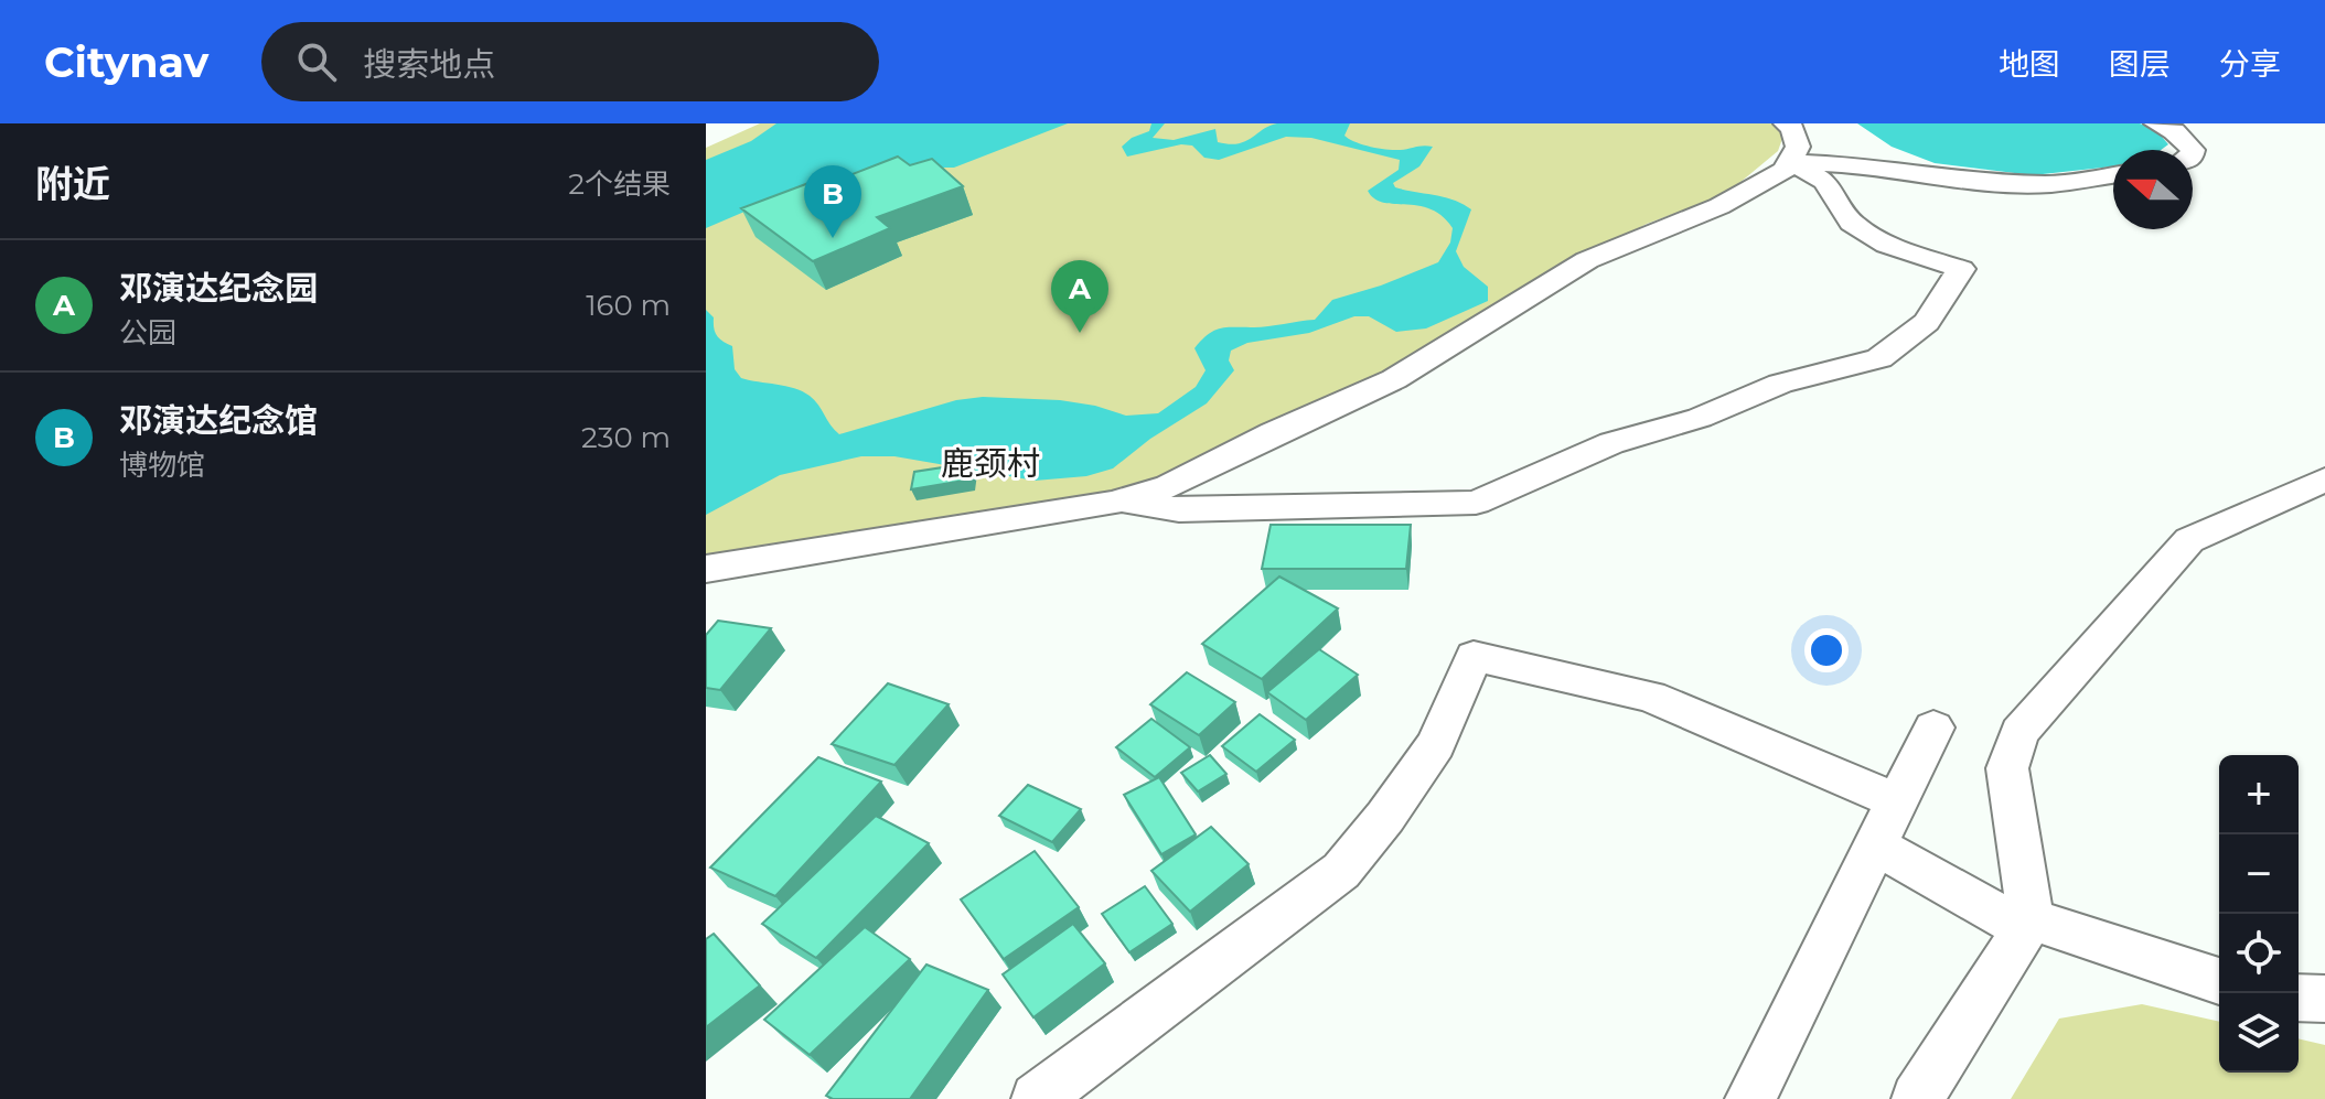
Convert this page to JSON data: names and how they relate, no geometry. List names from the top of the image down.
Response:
{
  "districts": ["鹿颈村"],
  "north": "left",
  "page": {
    "header": "Citynav",
    "search": "搜索地点",
    "nav": ["地图", "图层", "分享"],
    "heading": ["附近", "2个结果"],
    "pins": ["B", "A"],
    "list": [
      {
        "mark": "A",
        "name": "邓演达纪念园",
        "note": "公园",
        "value": "160 m"
      },
      {
        "mark": "B",
        "name": "邓演达纪念馆",
        "note": "博物馆",
        "value": "230 m"
      }
    ],
    "map_buttons": ["+", "−"]
  }
}
